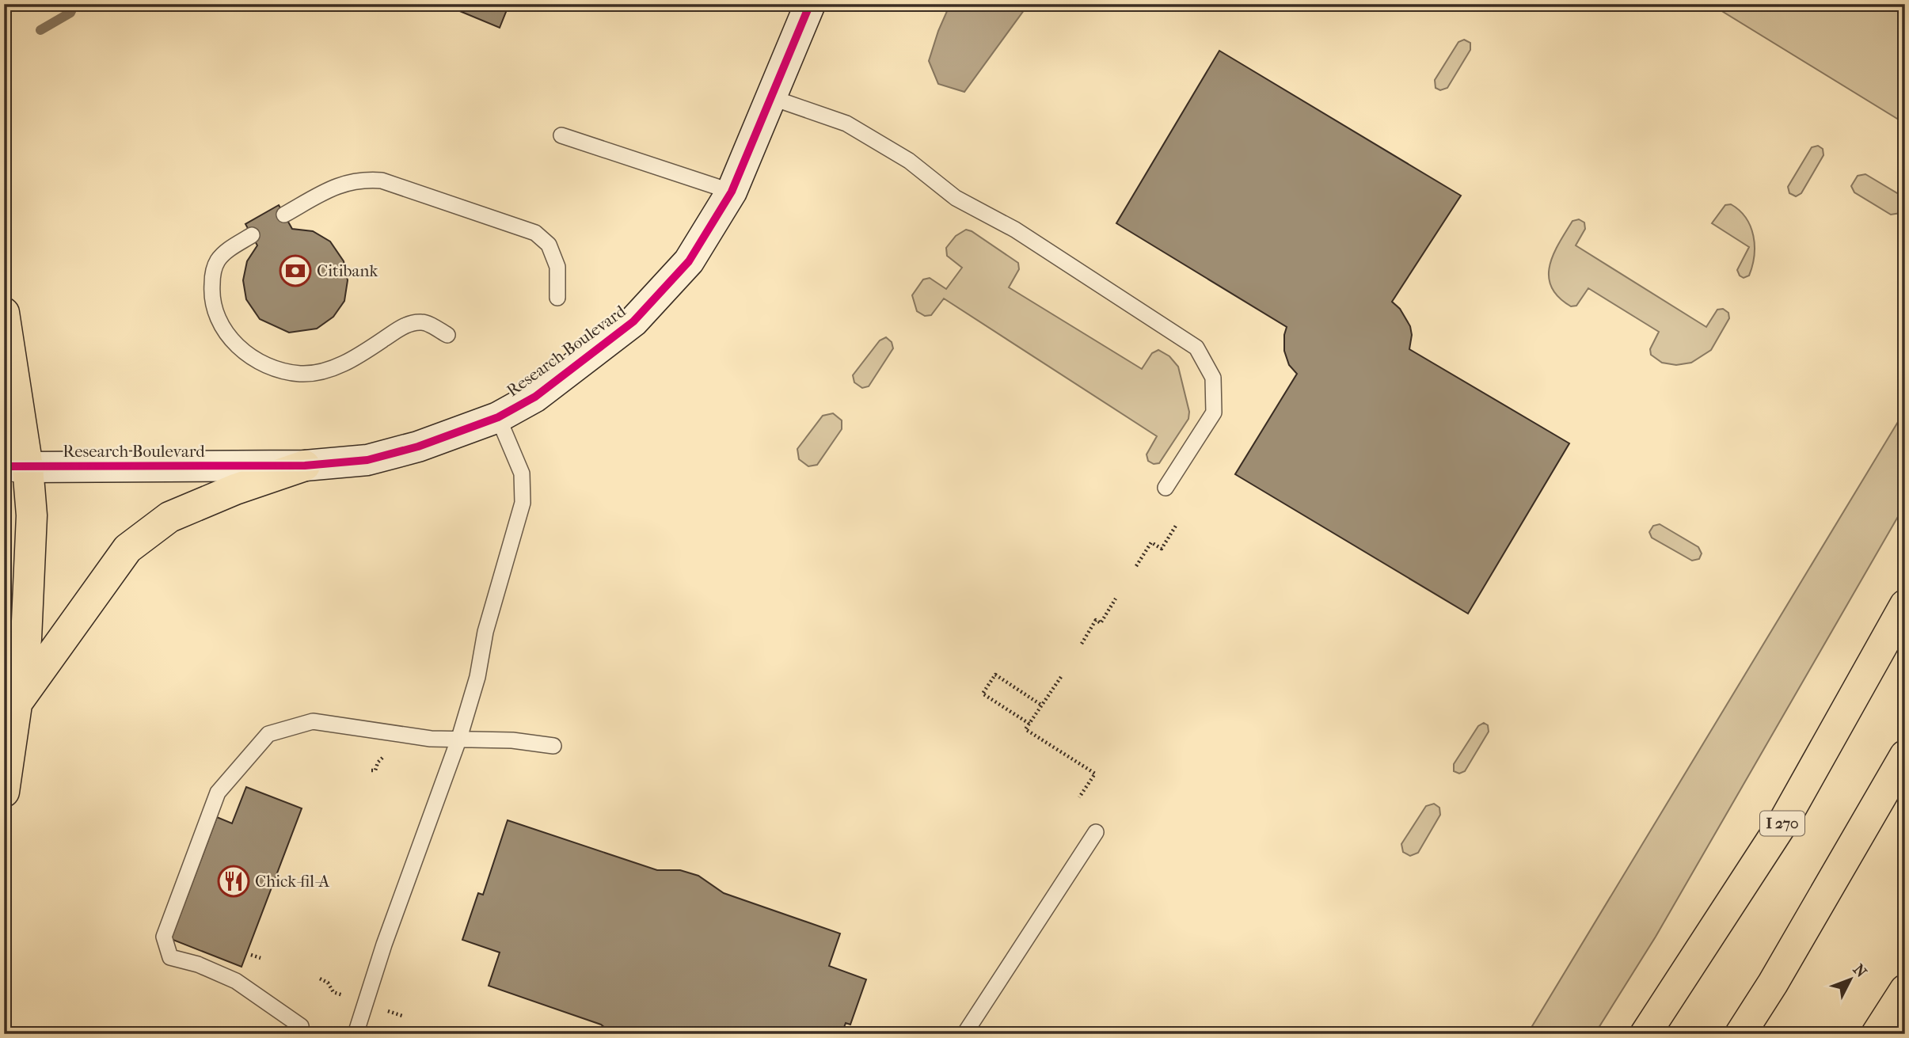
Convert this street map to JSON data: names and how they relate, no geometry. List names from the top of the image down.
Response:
{
  "streets": {
    "main road": ["I 270"],
    "street": ["Research Boulevard"]
  },
  "places": {
    "bank": ["Citibank"],
    "restaurant": ["Chick-fil-A"]
  },
  "north": "top right"
}
